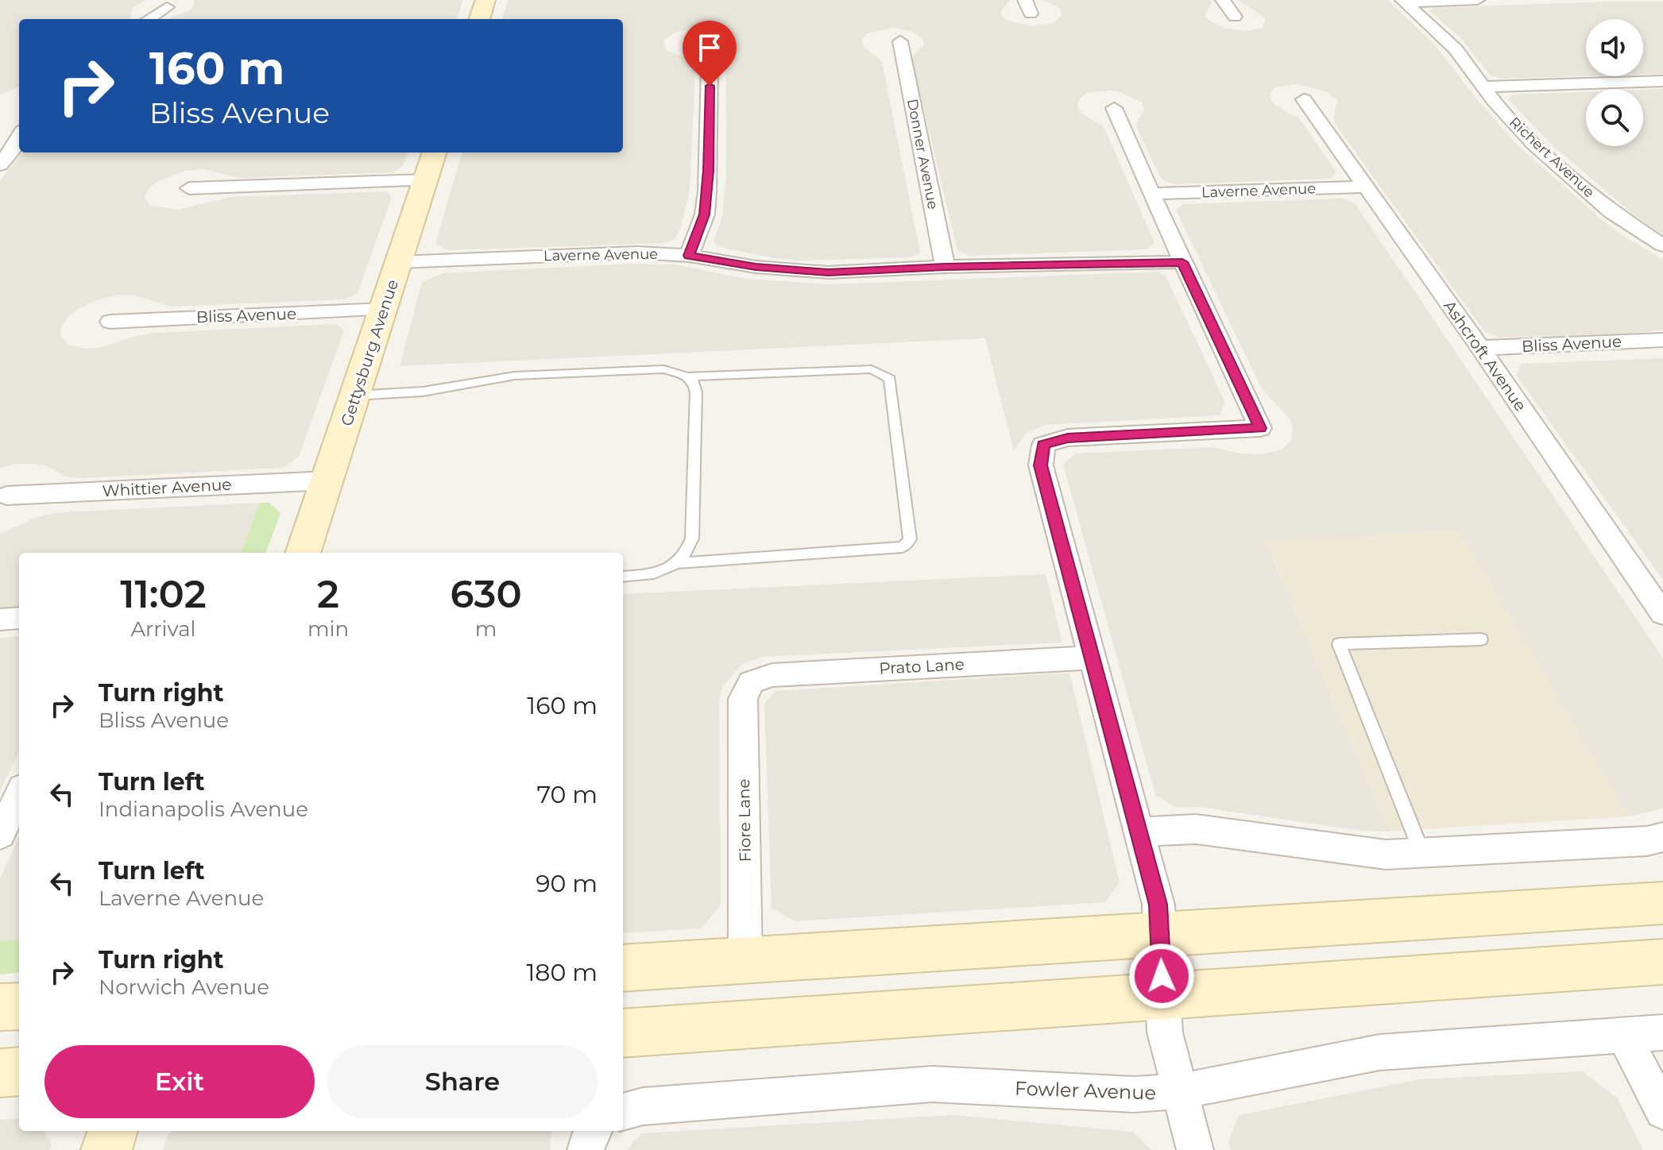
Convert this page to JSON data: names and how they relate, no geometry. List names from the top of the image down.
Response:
{
  "streets": {
    "main road": ["Gettysburg Avenue"],
    "street": [
      "Donner Avenue",
      "Richert Avenue",
      "Laverne Avenue",
      "Bliss Avenue",
      "Ashcroft Avenue",
      "Whittier Avenue",
      "Prato Lane",
      "Fiore Lane",
      "Fowler Avenue"
    ]
  },
  "crossings": [
    ["Donner Avenue", "Laverne Avenue"],
    ["Laverne Avenue", "Gettysburg Avenue"],
    ["Laverne Avenue", "Ashcroft Avenue"],
    ["Bliss Avenue", "Gettysburg Avenue"],
    ["Bliss Avenue", "Ashcroft Avenue"],
    ["Gettysburg Avenue", "Whittier Avenue"],
    ["Prato Lane", "Fiore Lane"]
  ],
  "page": {
    "turn": ["160 m", "Bliss Avenue"],
    "eta": [
      "11:02",
      "Arrival",
      "2",
      "min",
      "630",
      "m"
    ],
    "list": [
      {
        "name": "Turn right",
        "note": "Bliss Avenue",
        "value": "160 m"
      },
      {
        "name": "Turn left",
        "note": "Indianapolis Avenue",
        "value": "70 m"
      },
      {
        "name": "Turn left",
        "note": "Laverne Avenue",
        "value": "90 m"
      },
      {
        "name": "Turn right",
        "note": "Norwich Avenue",
        "value": "180 m"
      }
    ],
    "buttons": ["Exit", "Share"]
  }
}
